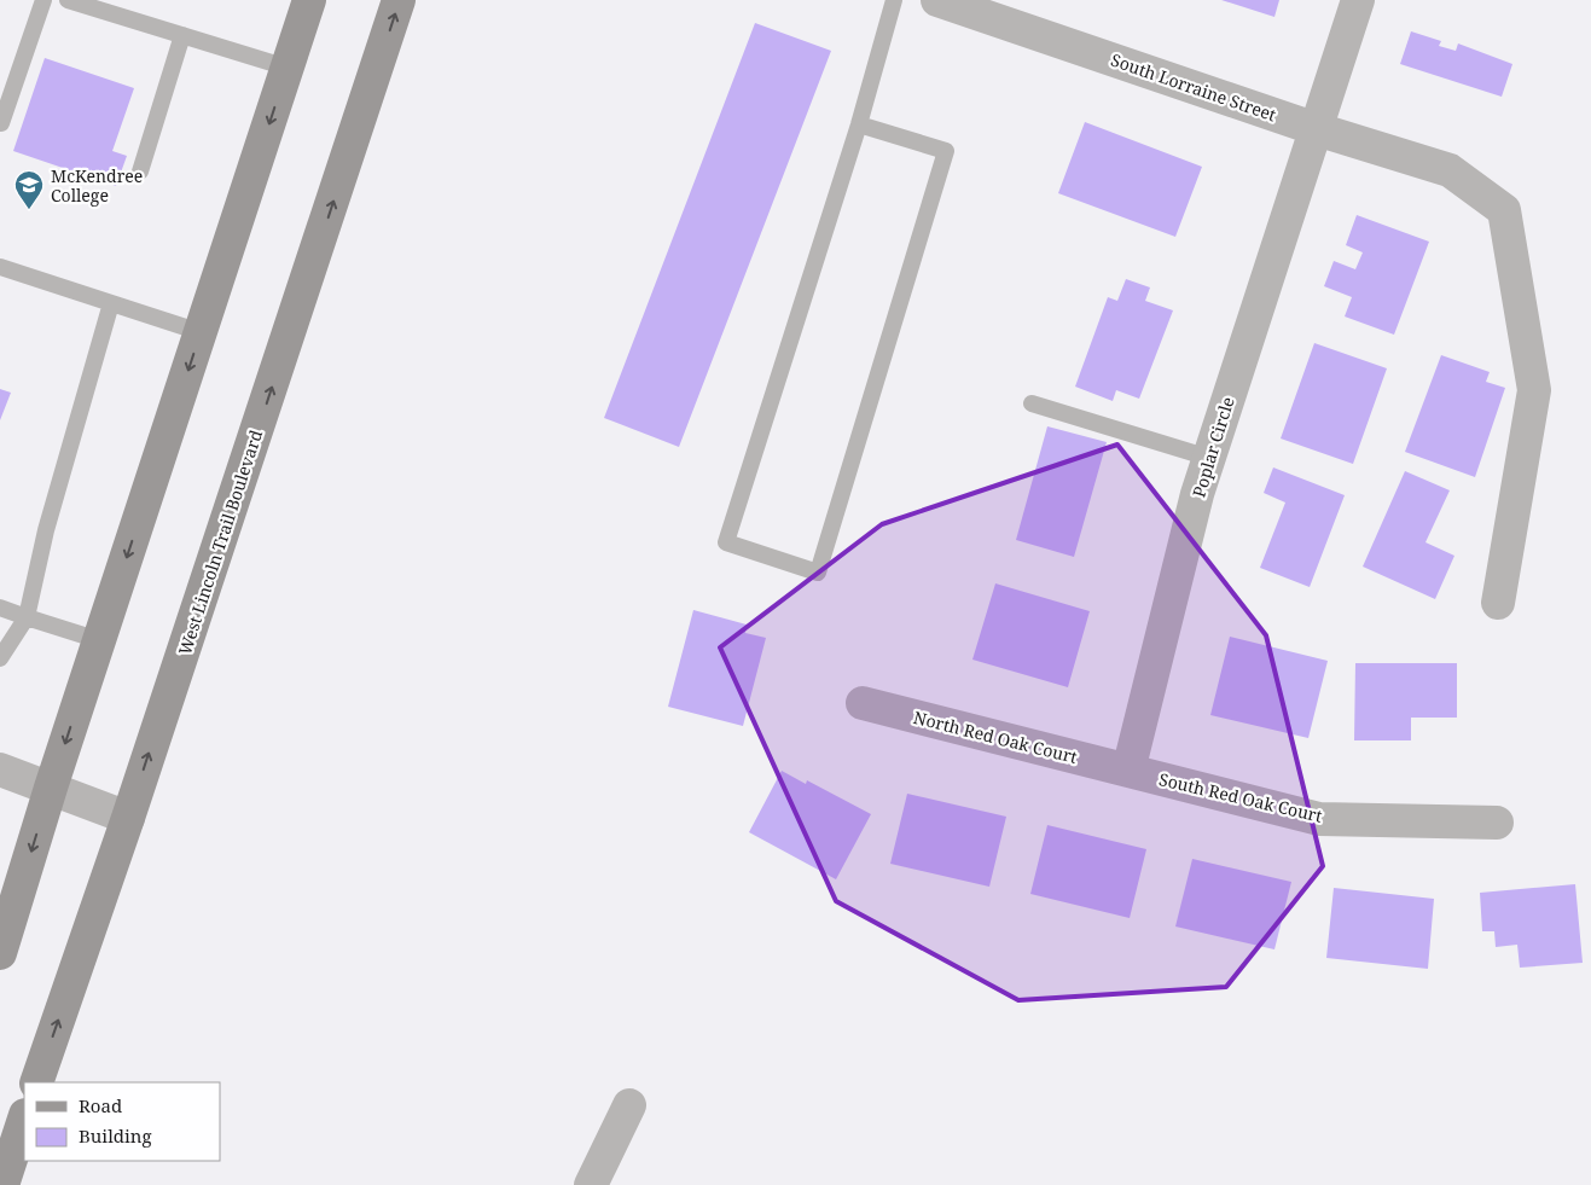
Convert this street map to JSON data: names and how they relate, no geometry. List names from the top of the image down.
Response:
{
  "streets": {
    "main road": ["West Lincoln Trail Boulevard"],
    "street": [
      "South Lorraine Street",
      "Poplar Circle",
      "North Red Oak Court",
      "South Red Oak Court"
    ]
  },
  "crossings": [
    ["South Lorraine Street", "Poplar Circle"],
    ["Poplar Circle", "North Red Oak Court"],
    ["Poplar Circle", "South Red Oak Court"],
    ["North Red Oak Court", "South Red Oak Court"]
  ],
  "places": {
    "school or university": ["McKendree College"]
  },
  "legend": ["Road", "Building"]
}
